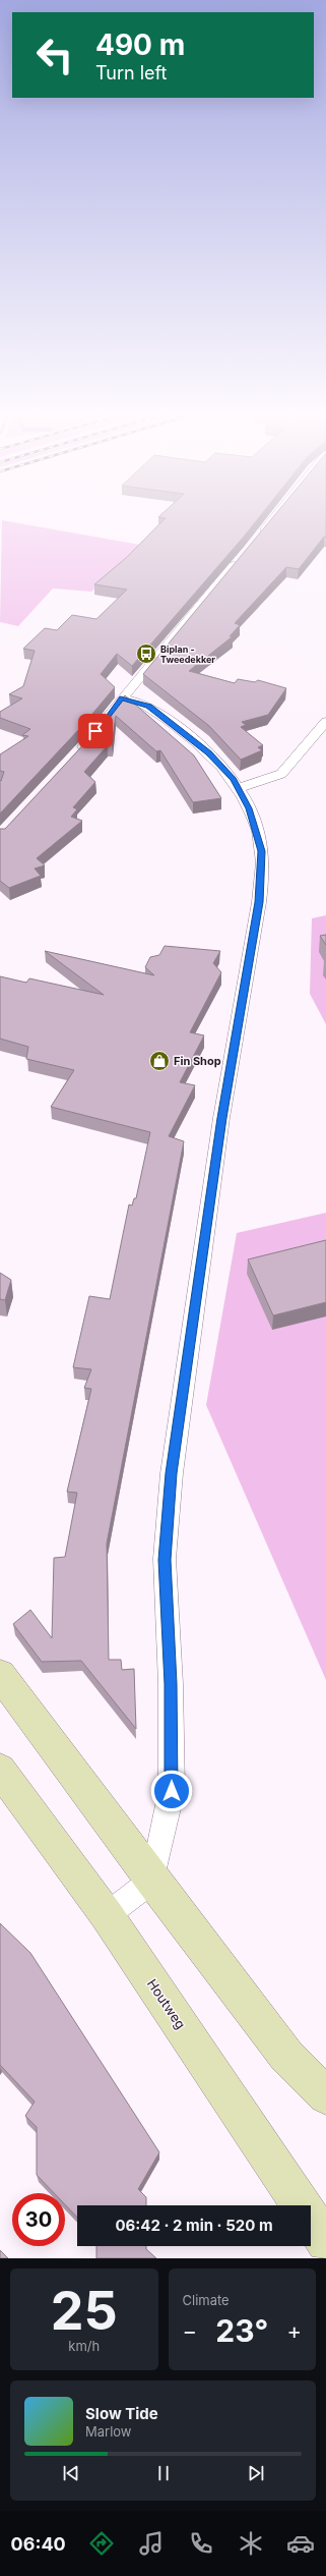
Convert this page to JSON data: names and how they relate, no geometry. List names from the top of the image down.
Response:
{
  "streets": {
    "main road": ["Houtweg"]
  },
  "places": {
    "bus stop": ["Biplan - Tweedekker"],
    "shop": ["Fin Shop"]
  },
  "page": {
    "turn": ["490 m", "Turn left"],
    "limit": "30",
    "trip": "06:42 · 2 min · 520 m",
    "tile": [
      ["25", "km/h"],
      "Climate"
    ],
    "heat": ["−", "23°", "+"],
    "song": ["Slow Tide", "Marlow"],
    "tabs": "06:40"
  }
}
